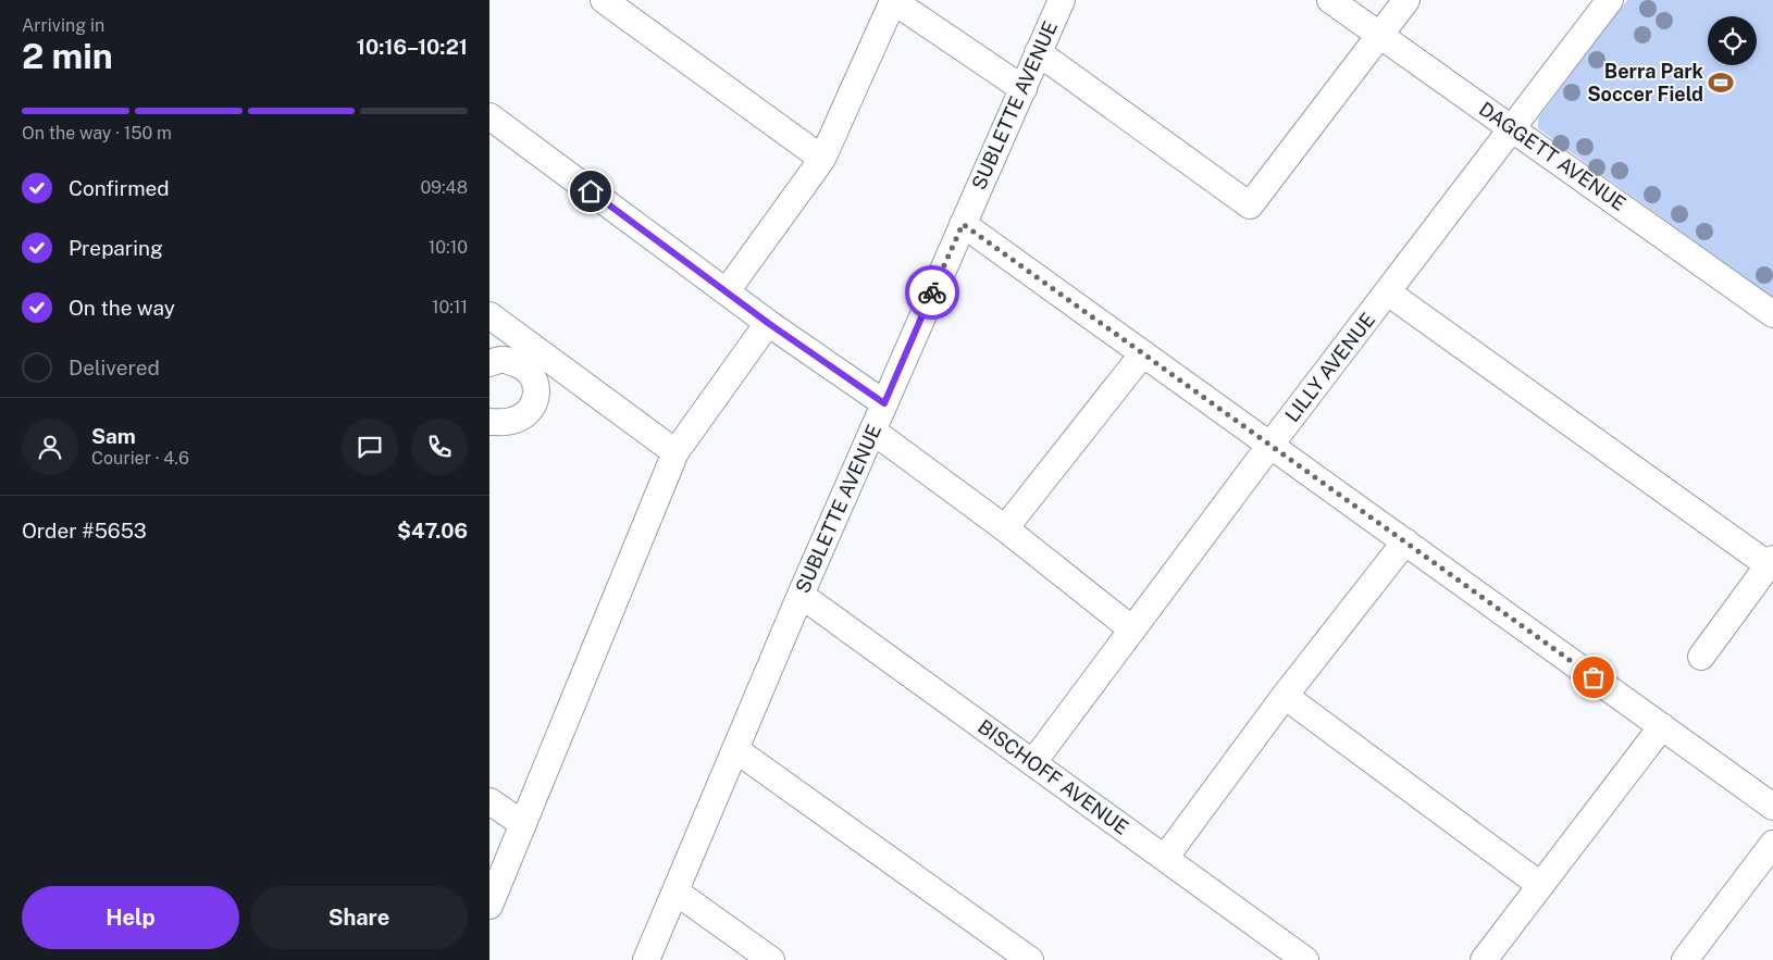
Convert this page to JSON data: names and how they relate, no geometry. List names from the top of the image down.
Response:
{
  "streets": {
    "street": [
      "SUBLETTE AVENUE",
      "DAGGETT AVENUE",
      "LILLY AVENUE",
      "BISCHOFF AVENUE"
    ]
  },
  "crossings": [
    ["SUBLETTE AVENUE", "BISCHOFF AVENUE"],
    ["DAGGETT AVENUE", "LILLY AVENUE"],
    ["LILLY AVENUE", "BISCHOFF AVENUE"]
  ],
  "places": {
    "sports": ["Berra Park Soccer Field"]
  },
  "page": {
    "heading": ["2 min", "Arriving in", "10:16–10:21"],
    "panel": [
      "Sam",
      "Courier · 4.6",
      "Order #5653",
      "$47.06"
    ],
    "bar": "On the way · 150 m",
    "list": [
      ["Confirmed", "09:48"],
      ["Preparing", "10:10"],
      ["On the way", "10:11"],
      "Delivered"
    ],
    "buttons": ["Help", "Share"]
  }
}
